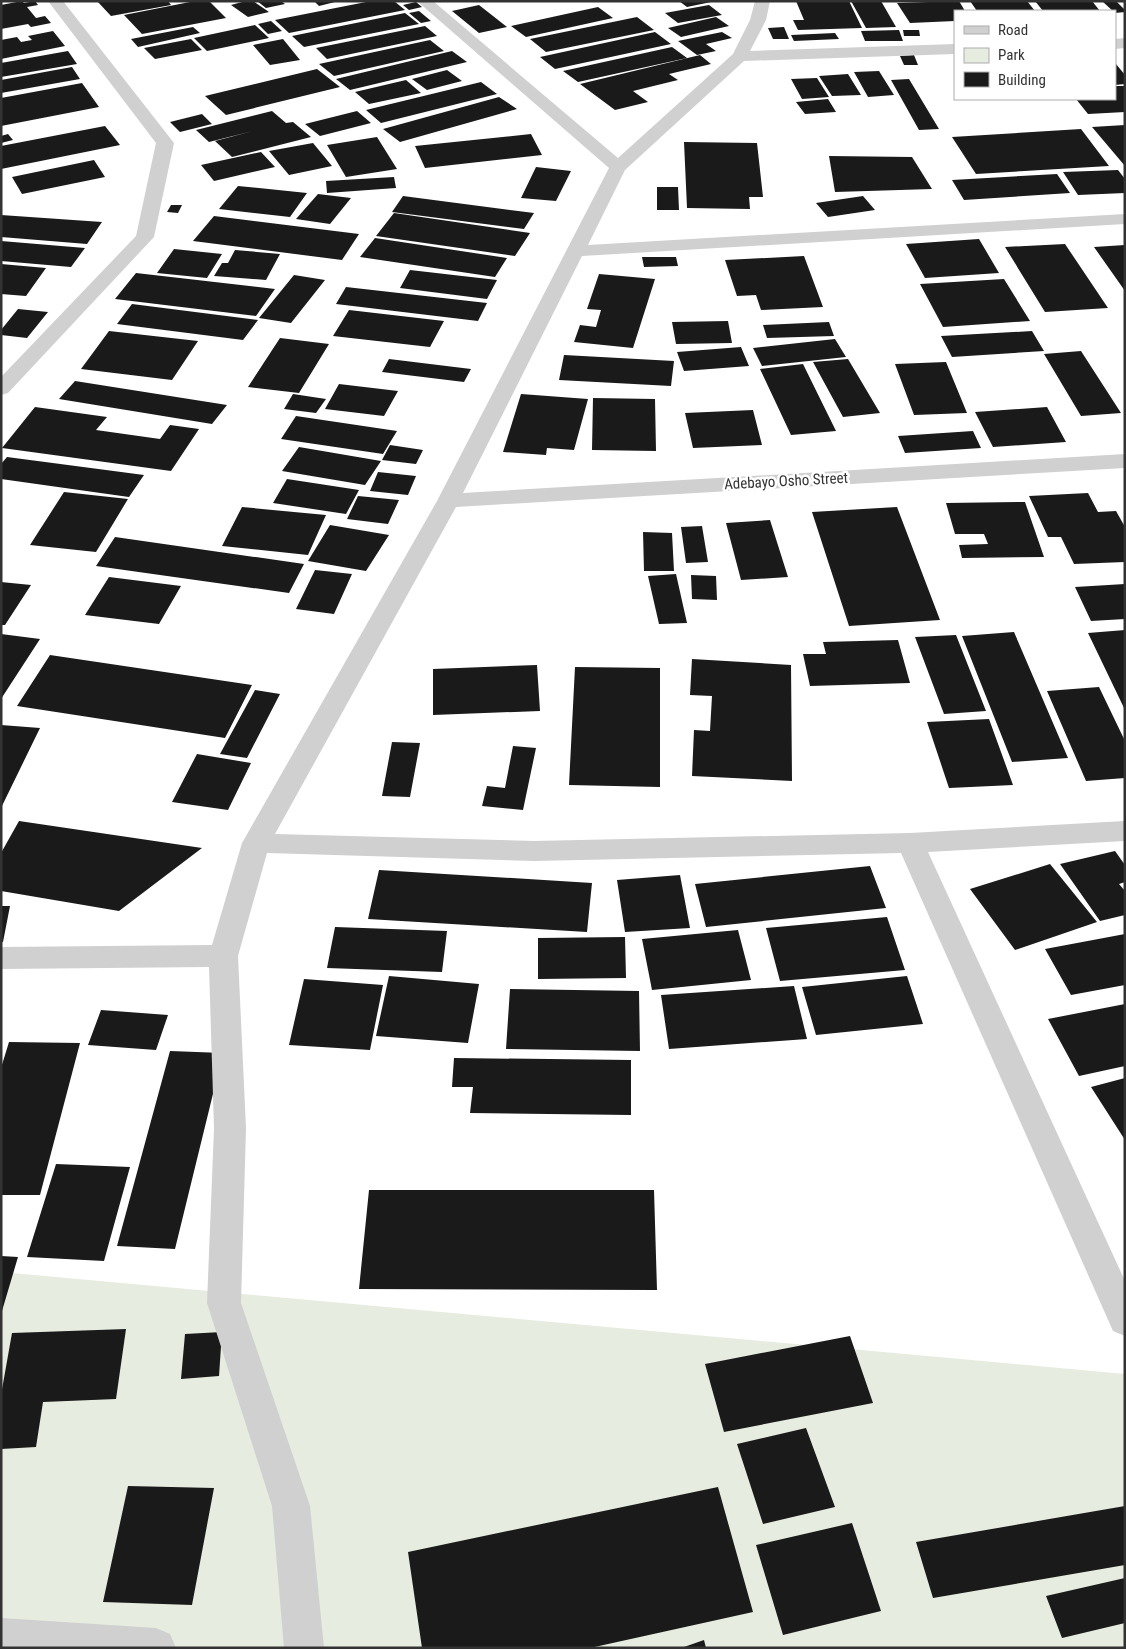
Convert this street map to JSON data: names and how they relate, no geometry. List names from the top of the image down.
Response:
{
  "streets": {
    "street": ["Adebayo Osho Street"]
  },
  "legend": ["Road", "Park", "Building"]
}
